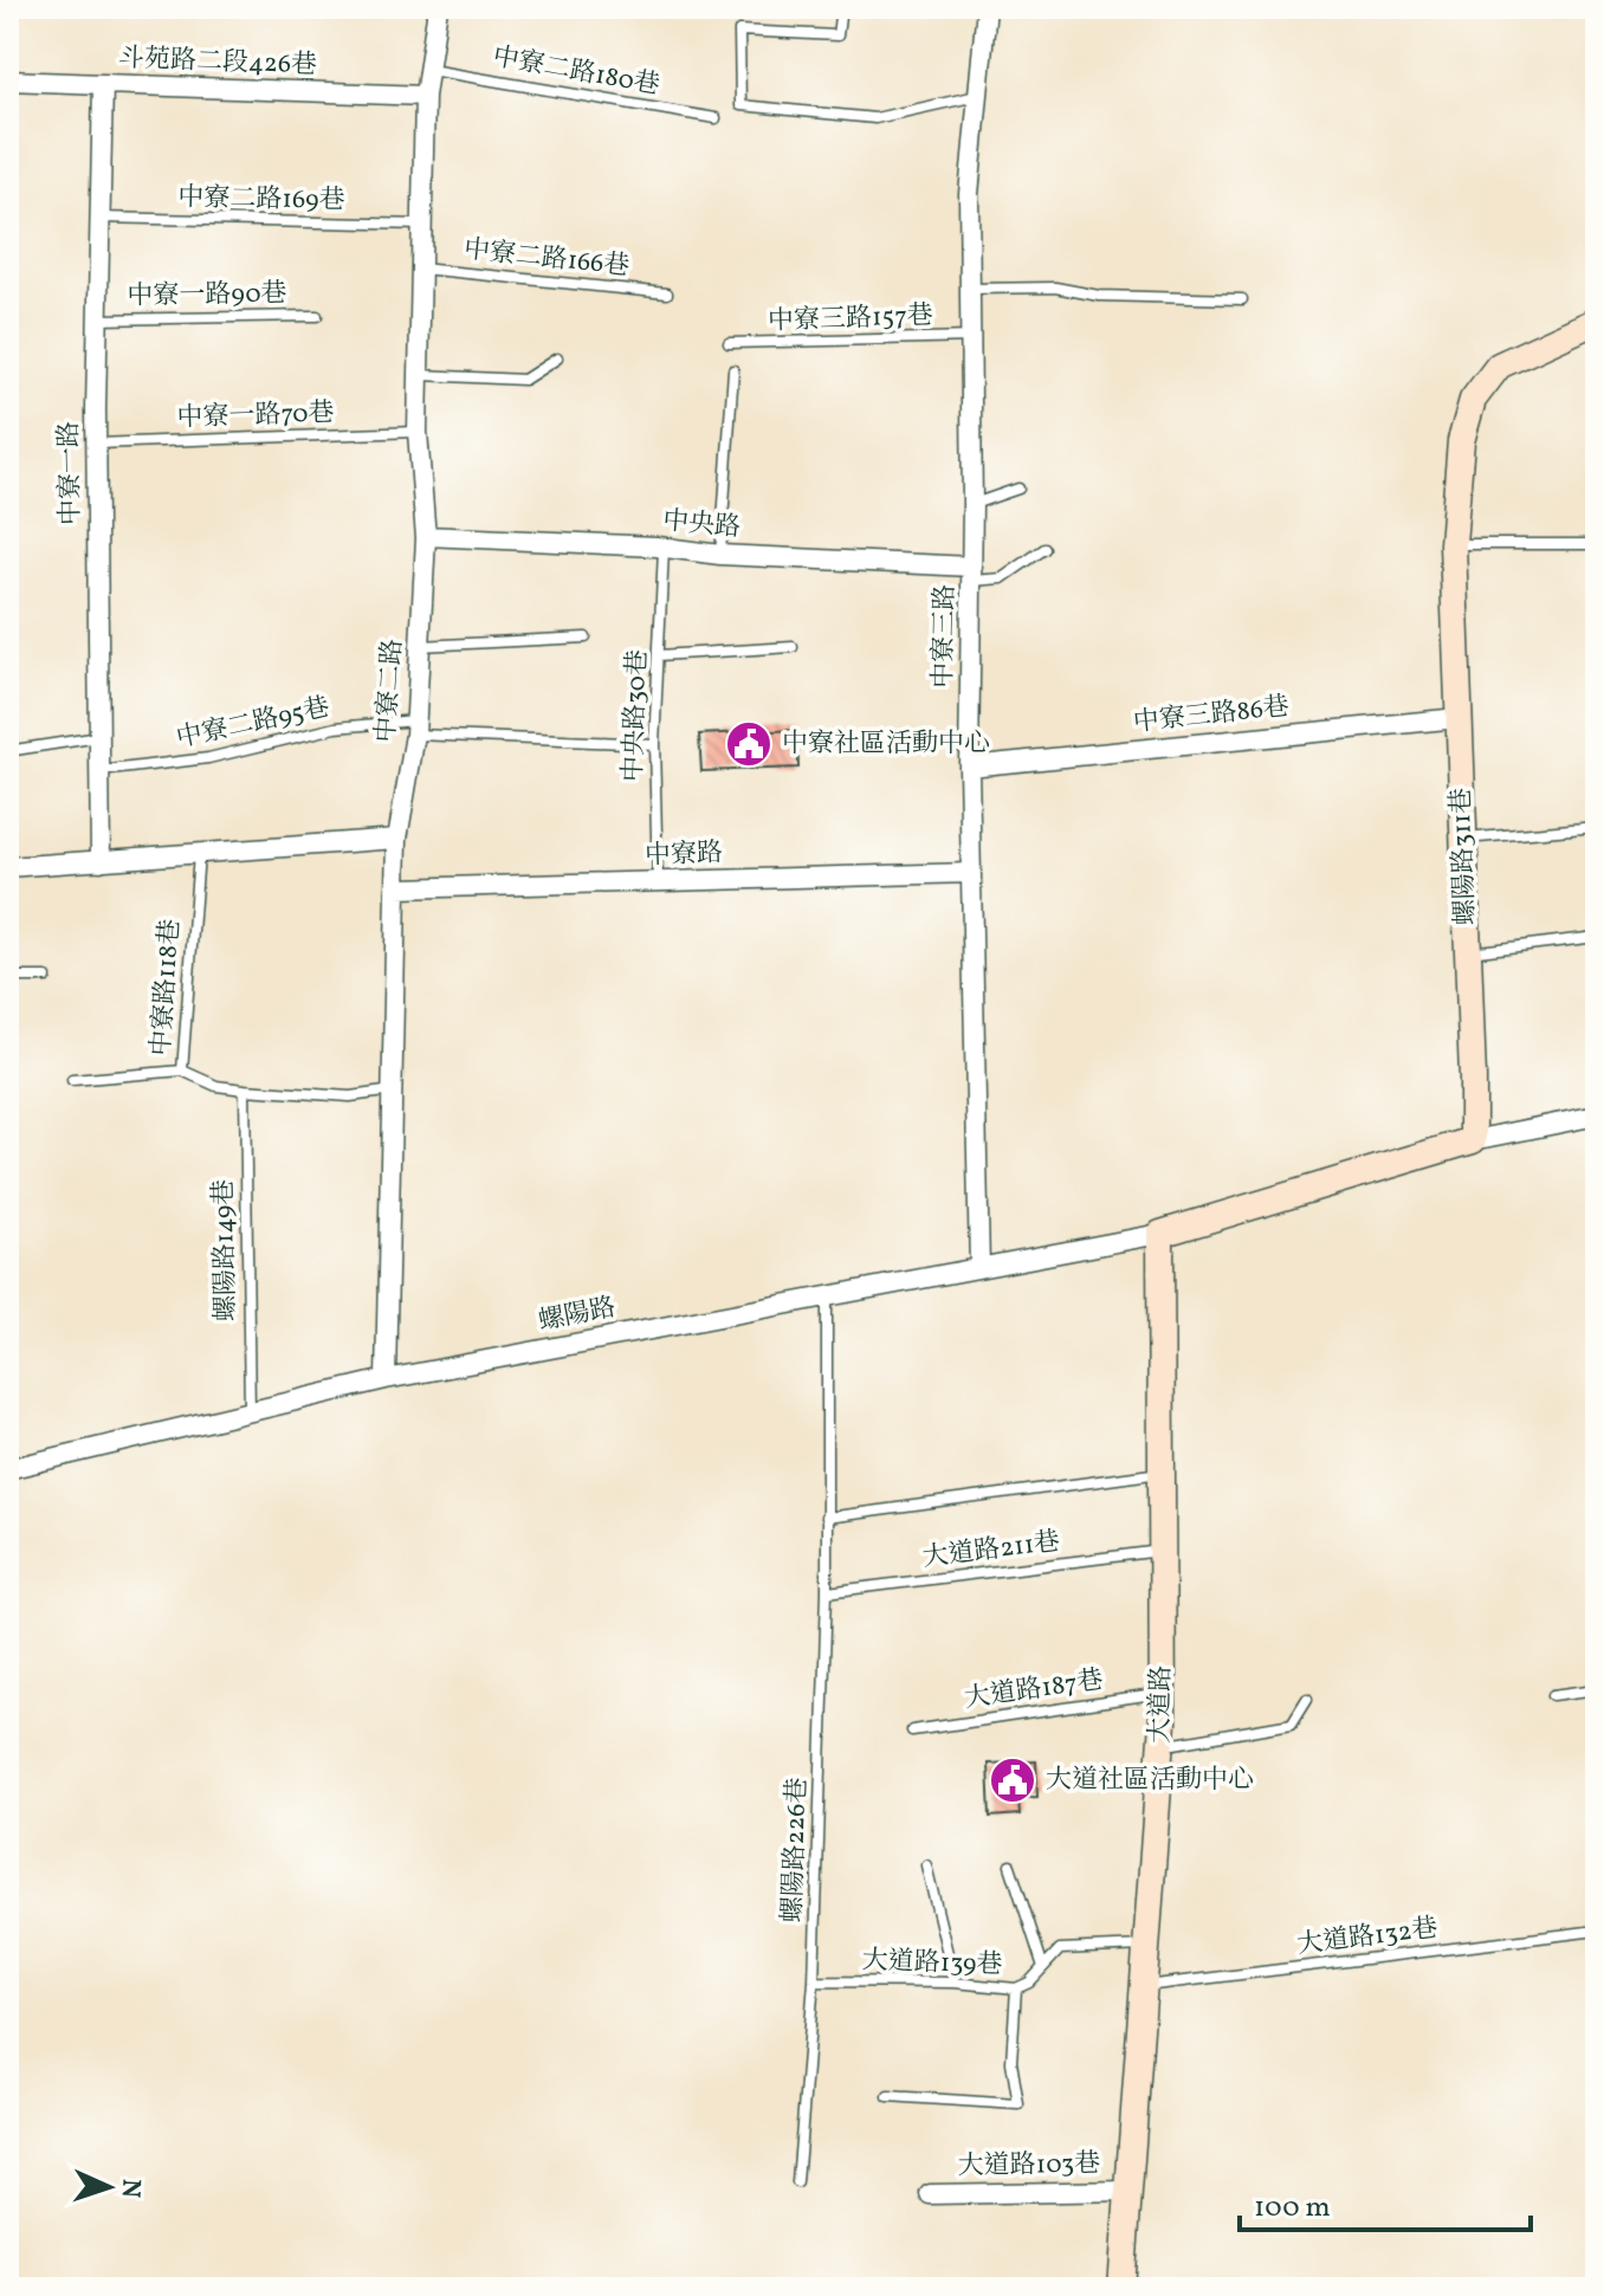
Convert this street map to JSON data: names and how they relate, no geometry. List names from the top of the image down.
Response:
{
  "streets": {
    "street": [
      "斗苑路二段426巷",
      "中寮一路",
      "中央路",
      "中寮三路",
      "中寮二路",
      "中寮三路86巷",
      "中寮路",
      "螺陽路311巷",
      "螺陽路",
      "大道路",
      "大道路103巷"
    ],
    "lane": [
      "中寮二路180巷",
      "中寮二路169巷",
      "中寮二路166巷",
      "中寮一路90巷",
      "中寮三路157巷",
      "中寮一路70巷",
      "中央路30巷",
      "中寮二路95巷",
      "中寮路118巷",
      "螺陽路149巷",
      "大道路211巷",
      "大道路187巷",
      "螺陽路226巷",
      "大道路132巷",
      "大道路139巷"
    ]
  },
  "crossings": [
    ["斗苑路二段426巷", "中寮一路"],
    ["斗苑路二段426巷", "中寮二路"],
    ["中寮二路180巷", "中寮二路"],
    ["中寮二路169巷", "中寮一路"],
    ["中寮二路169巷", "中寮二路"],
    ["中寮二路166巷", "中寮二路"],
    ["中寮一路90巷", "中寮一路"],
    ["中寮三路157巷", "中寮三路"],
    ["中寮一路70巷", "中寮一路"],
    ["中寮一路70巷", "中寮二路"],
    ["中寮一路", "中寮二路95巷"],
    ["中央路", "中寮三路"],
    ["中央路", "中寮二路"],
    ["中央路", "中央路30巷"],
    ["中寮三路", "中寮三路86巷"],
    ["中寮三路", "中寮路"],
    ["中寮三路", "螺陽路"],
    ["中寮二路", "中寮二路95巷"],
    ["中寮二路", "中寮路"],
    ["中寮二路", "螺陽路"],
    ["中央路30巷", "中寮二路95巷"],
    ["中央路30巷", "中寮路"],
    ["中寮三路86巷", "螺陽路311巷"],
    ["螺陽路149巷", "螺陽路"],
    ["螺陽路", "大道路"],
    ["螺陽路", "螺陽路226巷"],
    ["大道路211巷", "大道路"],
    ["大道路211巷", "螺陽路226巷"],
    ["大道路187巷", "大道路"],
    ["大道路", "大道路132巷"],
    ["大道路", "大道路139巷"],
    ["大道路", "大道路103巷"],
    ["螺陽路226巷", "大道路139巷"]
  ],
  "places": {
    "public building": ["中寮社區活動中心", "大道社區活動中心"]
  },
  "scale_bar": "100 m",
  "north": "right"
}
